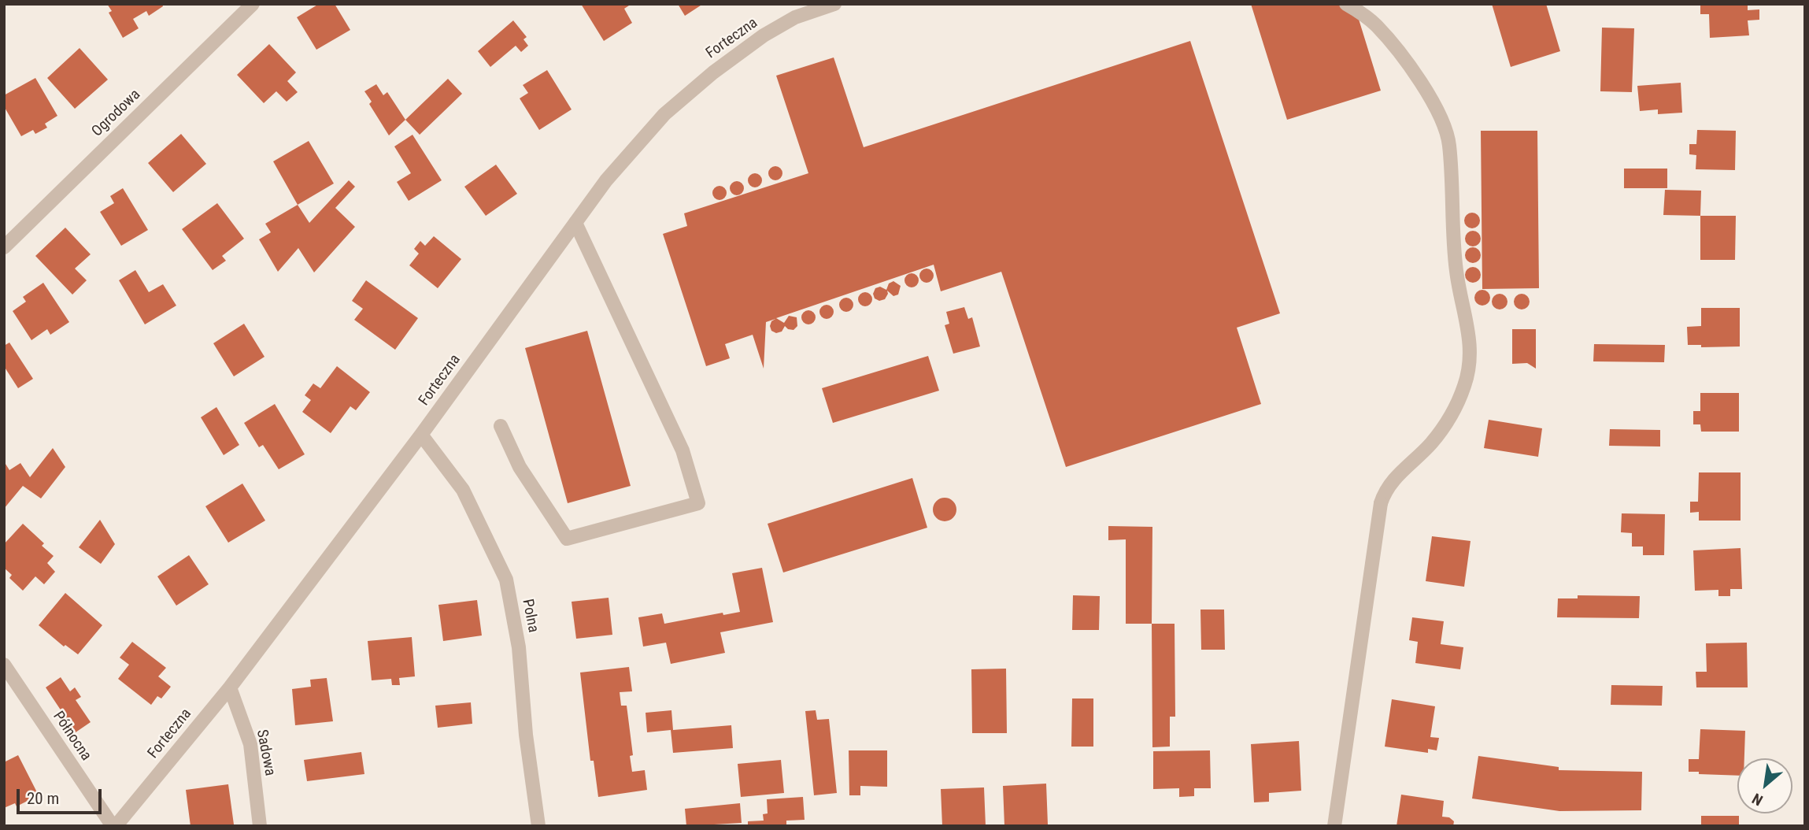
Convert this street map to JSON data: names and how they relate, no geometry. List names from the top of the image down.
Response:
{
  "streets": {
    "street": [
      "Forteczna",
      "Ogrodowa",
      "Polna",
      "Północna",
      "Sadowa"
    ]
  },
  "crossings": [
    ["Forteczna", "Polna"],
    ["Forteczna", "Północna"],
    ["Forteczna", "Sadowa"]
  ],
  "scale_bar": "20 m",
  "north": "bottom left"
}
